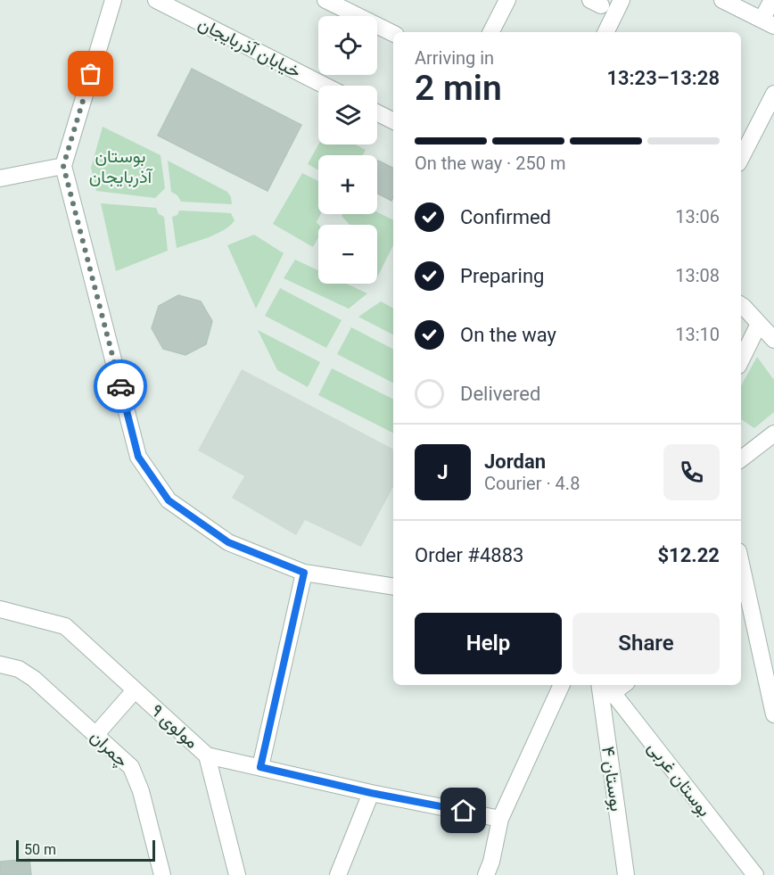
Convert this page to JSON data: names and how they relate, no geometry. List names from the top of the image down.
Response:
{
  "streets": {
    "street": [
      "خیابان آذربایجان",
      "مولوی ۹",
      "چمران",
      "بوستان ۴",
      "بوستان غربی"
    ]
  },
  "parks": ["بوستان آذربایجان"],
  "scale_bar": "50 m",
  "page": {
    "map_buttons": ["+", "−"],
    "heading": ["2 min", "Arriving in", "13:23–13:28"],
    "panel": [
      "Jordan",
      "Courier · 4.8",
      "Order #4883",
      "$12.22"
    ],
    "bar": "On the way · 250 m",
    "list": [
      ["Confirmed", "13:06"],
      ["Preparing", "13:08"],
      ["On the way", "13:10"],
      "Delivered"
    ],
    "round": "J",
    "buttons": ["Help", "Share"],
    "scale": "50 m"
  }
}
